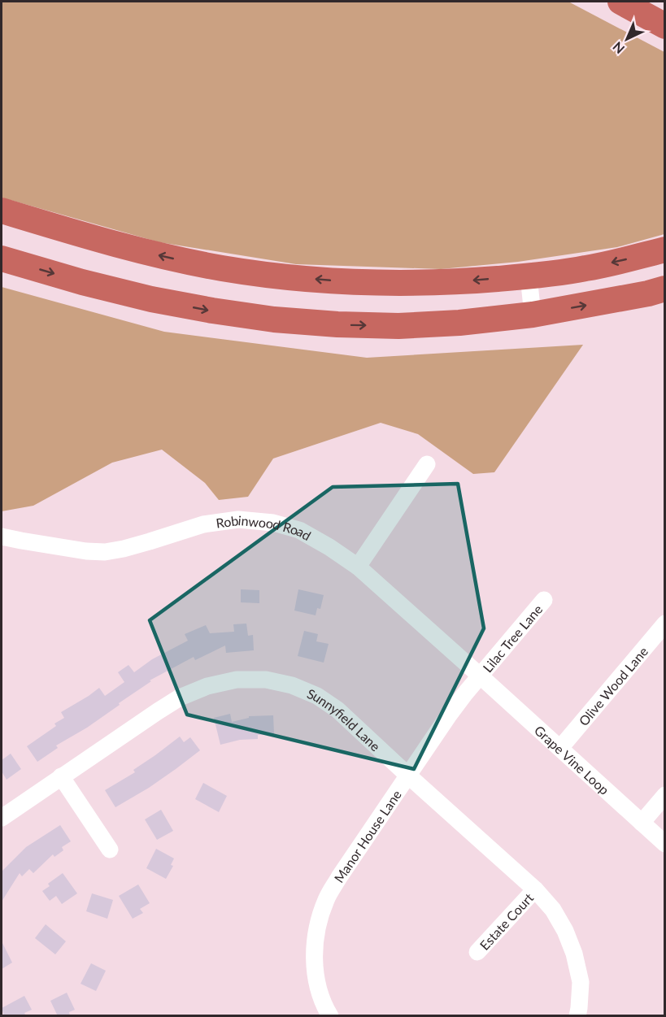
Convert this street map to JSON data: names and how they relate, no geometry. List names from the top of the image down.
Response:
{
  "streets": {
    "street": [
      "Robinwood Road",
      "Lilac Tree Lane",
      "Olive Wood Lane",
      "Sunnyfield Lane",
      "Grape Vine Loop",
      "Manor House Lane",
      "Estate Court"
    ]
  },
  "crossings": [
    ["Robinwood Road", "Lilac Tree Lane"],
    ["Robinwood Road", "Grape Vine Loop"],
    ["Robinwood Road", "Manor House Lane"],
    ["Lilac Tree Lane", "Grape Vine Loop"],
    ["Lilac Tree Lane", "Manor House Lane"],
    ["Olive Wood Lane", "Grape Vine Loop"],
    ["Sunnyfield Lane", "Manor House Lane"],
    ["Sunnyfield Lane", "Estate Court"],
    ["Grape Vine Loop", "Manor House Lane"]
  ],
  "north": "bottom left"
}
